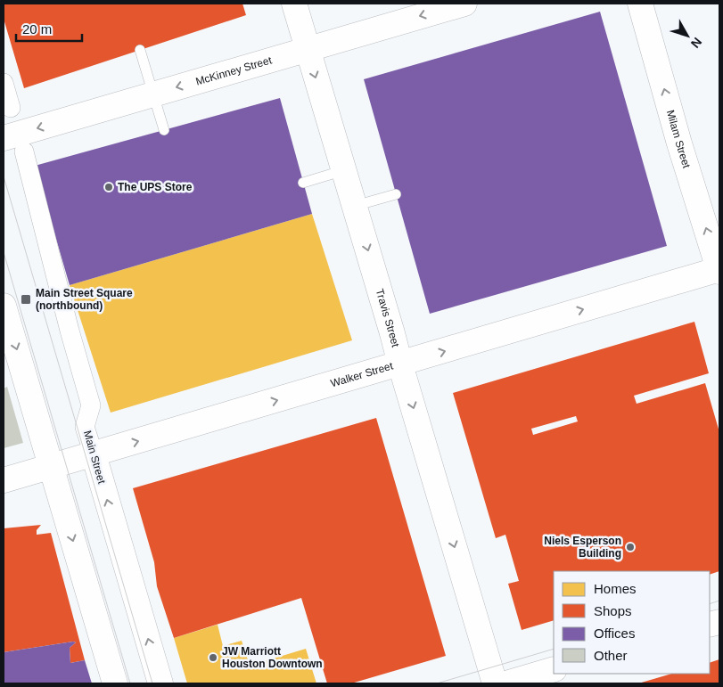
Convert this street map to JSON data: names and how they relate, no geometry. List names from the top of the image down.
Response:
{
  "streets": {
    "main road": [
      "McKinney Street",
      "Milam Street",
      "Travis Street",
      "Walker Street",
      "Main Street"
    ]
  },
  "crossings": [
    ["McKinney Street", "Travis Street"],
    ["Milam Street", "Walker Street"],
    ["Travis Street", "Walker Street"],
    ["Walker Street", "Main Street"]
  ],
  "one_way": [
    "McKinney Street",
    "Milam Street",
    "Travis Street",
    "Walker Street",
    "Main Street"
  ],
  "places": {
    "other": ["The UPS Store", "Niels Esperson Building", "JW Marriott Houston Downtown"],
    "transit": ["Main Street Square (northbound)"]
  },
  "legend": [
    "Homes",
    "Shops",
    "Offices",
    "Other"
  ],
  "scale_bar": "20 m",
  "north": "bottom right"
}
